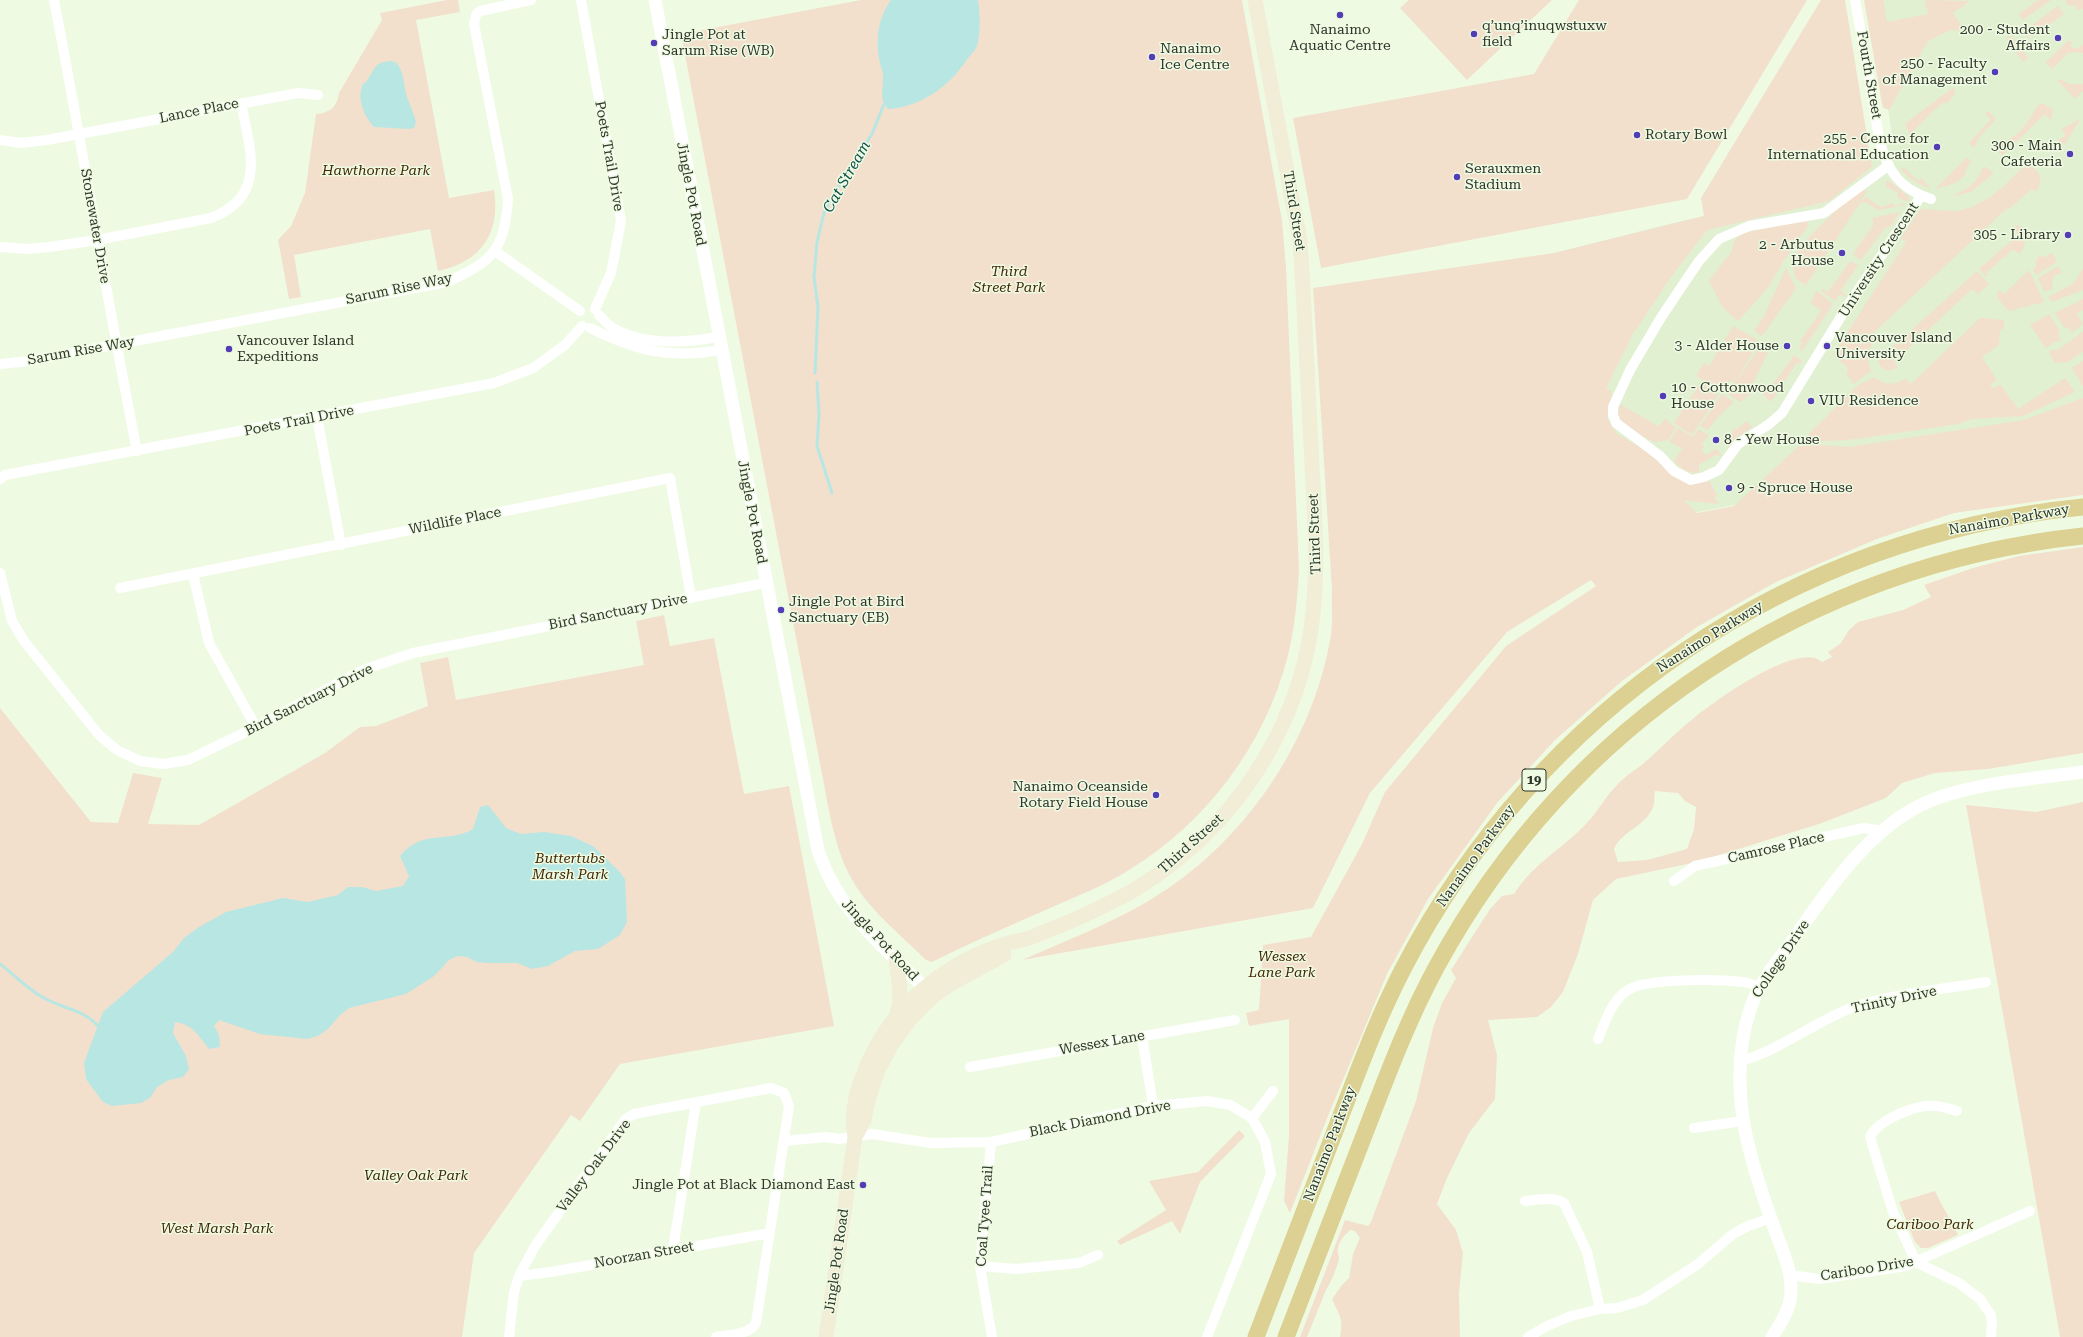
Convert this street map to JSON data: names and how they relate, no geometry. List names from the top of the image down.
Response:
{
  "streets": {
    "highway": ["Nanaimo Parkway", "19"],
    "main road": ["Jingle Pot Road", "Third Street"],
    "street": [
      "Fourth Street",
      "Lance Place",
      "Poets Trail Drive",
      "Stonewater Drive",
      "University Crescent",
      "Sarum Rise Way",
      "Wildlife Place",
      "Bird Sanctuary Drive",
      "Camrose Place",
      "College Drive",
      "Trinity Drive",
      "Wessex Lane",
      "Black Diamond Drive",
      "Valley Oak Drive",
      "Coal Tyee Trail",
      "Noorzan Street",
      "Cariboo Drive"
    ]
  },
  "crossings": [
    ["Fourth Street", "University Crescent"],
    ["Lance Place", "Stonewater Drive"],
    ["Poets Trail Drive", "Stonewater Drive"],
    ["Jingle Pot Road", "Third Street"],
    ["Jingle Pot Road", "Bird Sanctuary Drive"],
    ["Jingle Pot Road", "Black Diamond Drive"],
    ["Stonewater Drive", "Sarum Rise Way"],
    ["Wildlife Place", "Bird Sanctuary Drive"],
    ["Camrose Place", "College Drive"],
    ["College Drive", "Trinity Drive"],
    ["College Drive", "Cariboo Drive"],
    ["Black Diamond Drive", "Coal Tyee Trail"],
    ["Valley Oak Drive", "Noorzan Street"]
  ],
  "water": ["Cat Stream"],
  "parks": [
    "Hawthorne Park",
    "Third Street Park",
    "Buttertubs Marsh Park",
    "Wessex Lane Park",
    "Valley Oak Park",
    "Cariboo Park",
    "West Marsh Park"
  ],
  "places": [
    "Nanaimo Aquatic Centre",
    "q’unq’inuqwstuxw field",
    "200 - Student Affairs",
    "Jingle Pot at Sarum Rise (WB)",
    "Nanaimo Ice Centre",
    "250 - Faculty of Management",
    "Rotary Bowl",
    "255 - Centre for International Education",
    "300 - Main Cafeteria",
    "Serauxmen Stadium",
    "305 - Library",
    "2 - Arbutus House",
    "3 - Alder House",
    "Vancouver Island University",
    "Vancouver Island Expeditions",
    "10 - Cottonwood House",
    "VIU Residence",
    "8 - Yew House",
    "9 - Spruce House",
    "Jingle Pot at Bird Sanctuary (EB)",
    "Nanaimo Oceanside Rotary Field House",
    "Jingle Pot at Black Diamond East"
  ]
}
